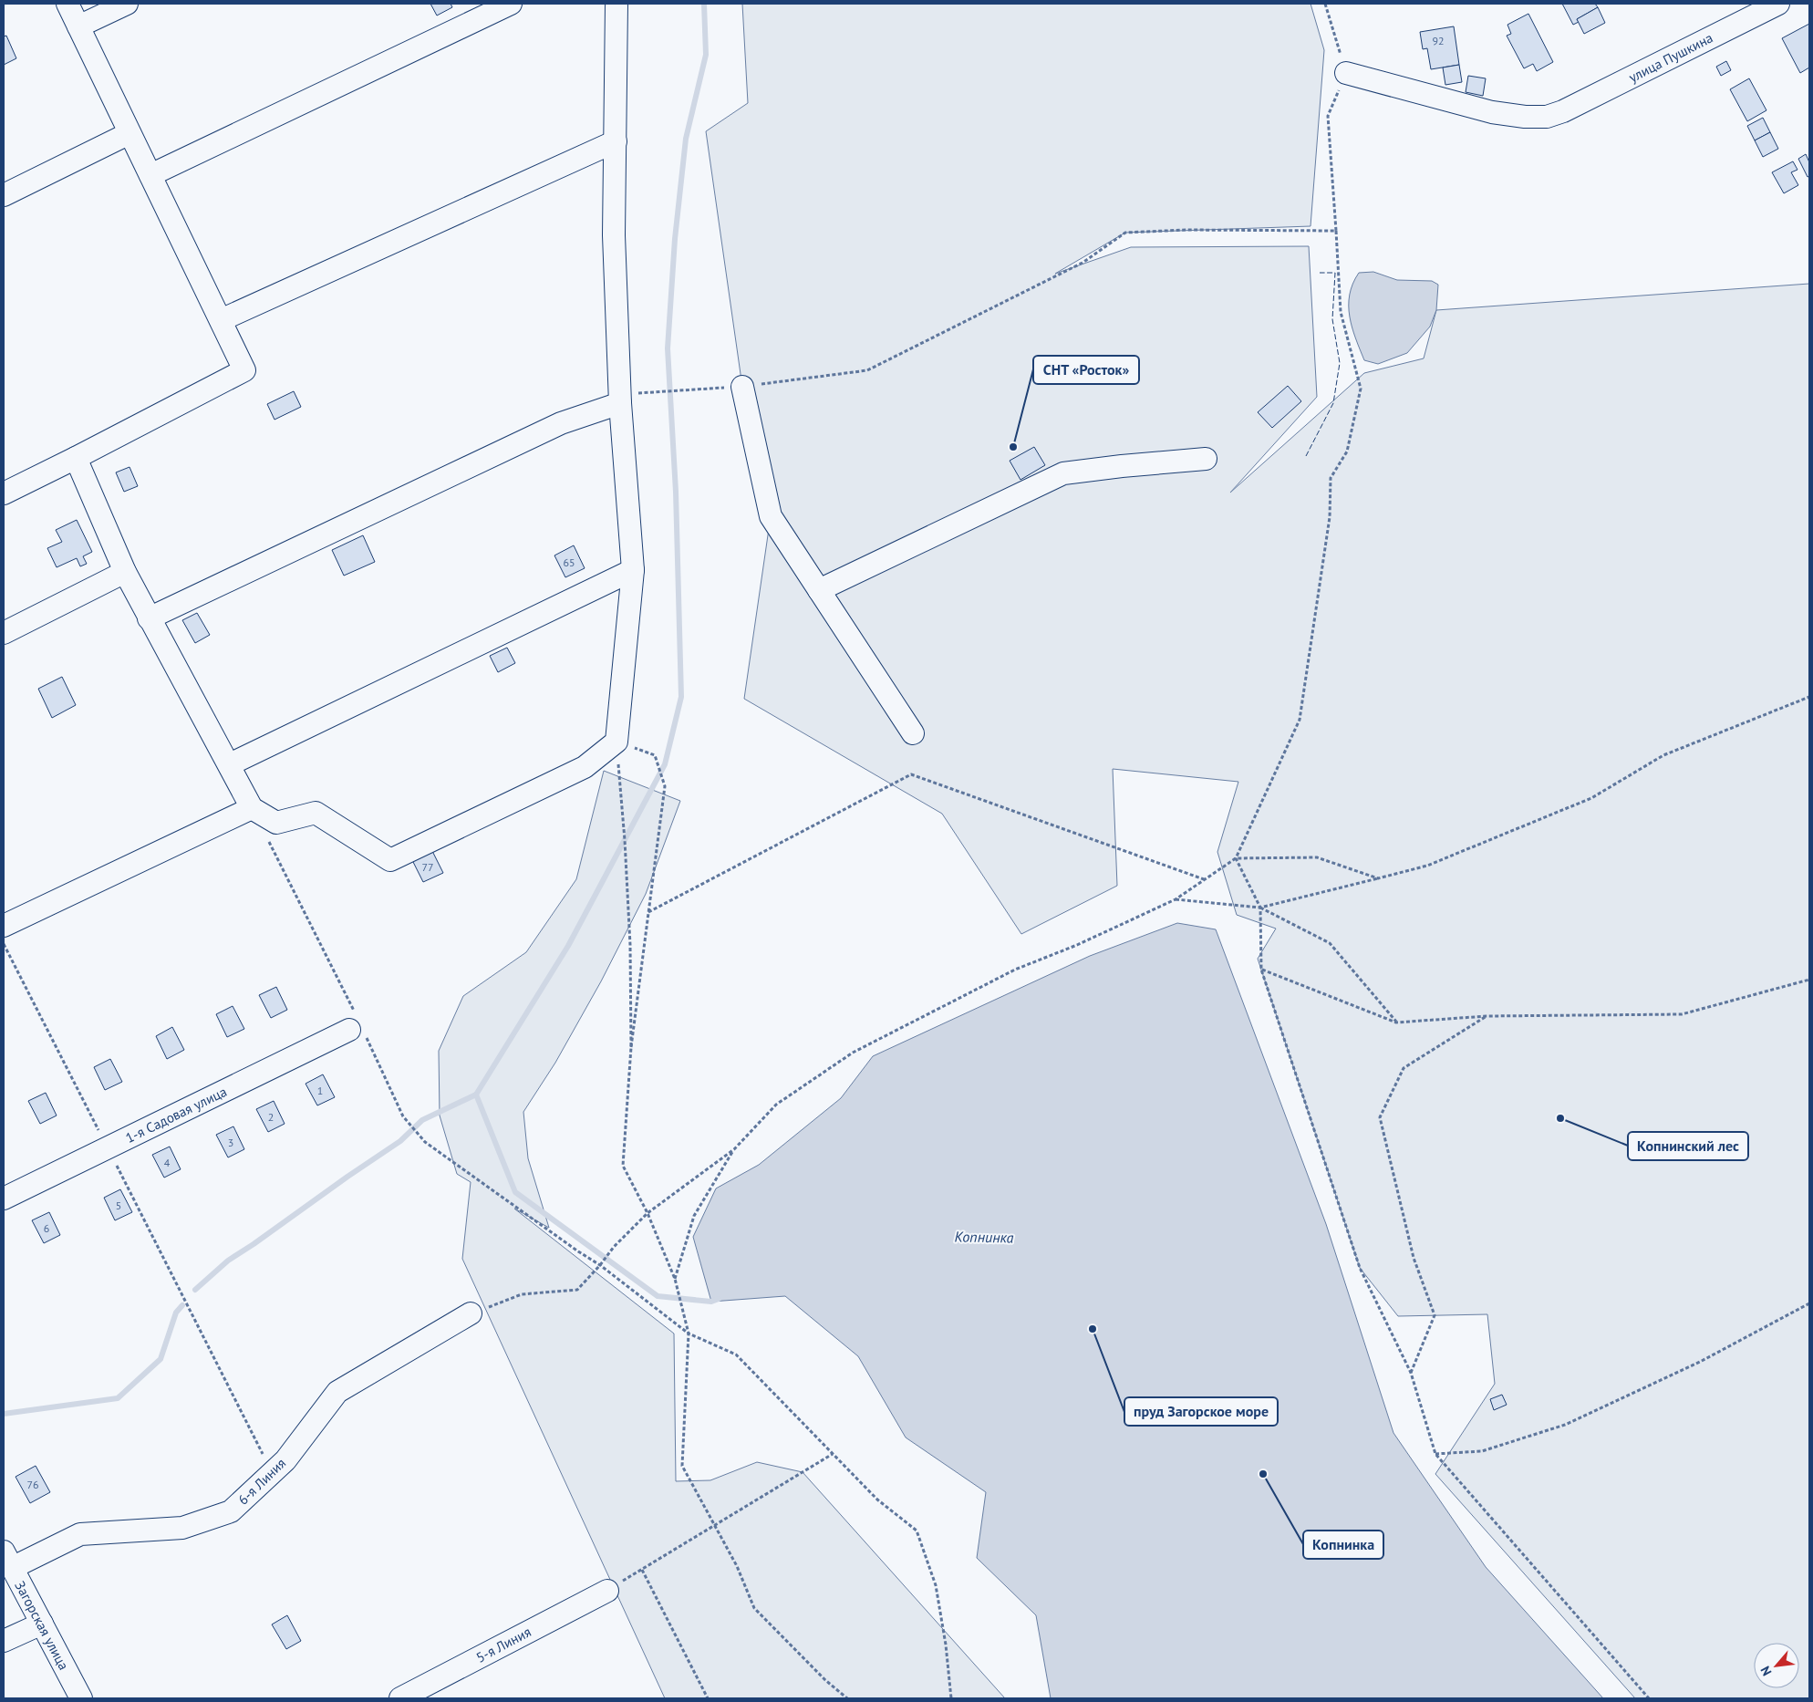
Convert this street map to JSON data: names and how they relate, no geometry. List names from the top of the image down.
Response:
{
  "streets": {
    "street": [
      "улица Пушкина",
      "1-я Садовая улица",
      "6-я Линия",
      "Загорская улица",
      "5-я Линия"
    ]
  },
  "crossings": [
    ["6-я Линия", "Загорская улица"]
  ],
  "water": ["Копнинка"],
  "places": [
    "СНТ «Росток»",
    "Копнинский лес",
    "пруд Загорское море",
    "Копнинка"
  ],
  "house_numbers": [
    "92",
    "65",
    "77",
    "1",
    "2",
    "3",
    "4",
    "5",
    "6",
    "76"
  ],
  "north": "bottom left"
}
